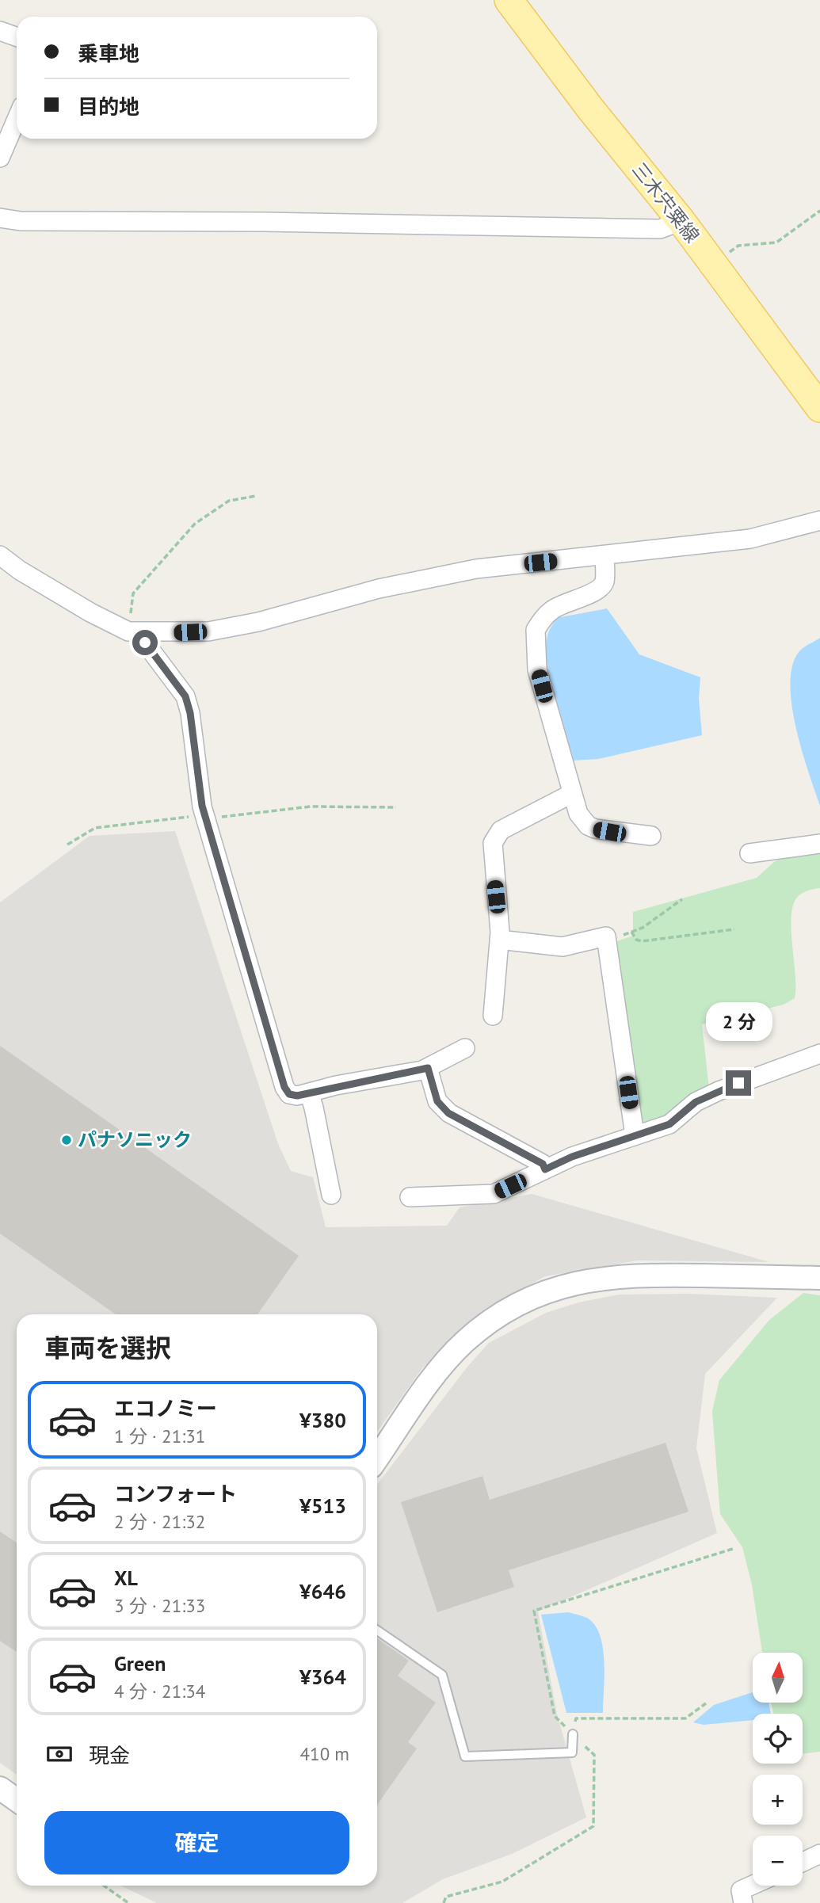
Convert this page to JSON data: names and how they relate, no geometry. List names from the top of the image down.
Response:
{
  "streets": {
    "main road": ["三木宍粟線"]
  },
  "places": ["パナソニック"],
  "north": "top",
  "page": {
    "banner": ["乗車地", "目的地"],
    "bubble": "2 分",
    "heading": "車両を選択",
    "list": [
      {
        "name": "エコノミー",
        "note": "1 分 · 21:31",
        "value": "¥380"
      },
      {
        "name": "コンフォート",
        "note": "2 分 · 21:32",
        "value": "¥513"
      },
      {
        "name": "XL",
        "note": "3 分 · 21:33",
        "value": "¥646"
      },
      {
        "name": "Green",
        "note": "4 分 · 21:34",
        "value": "¥364"
      }
    ],
    "map_buttons": ["+", "−"],
    "pay": ["現金", "410 m"],
    "buttons": "確定"
  }
}
